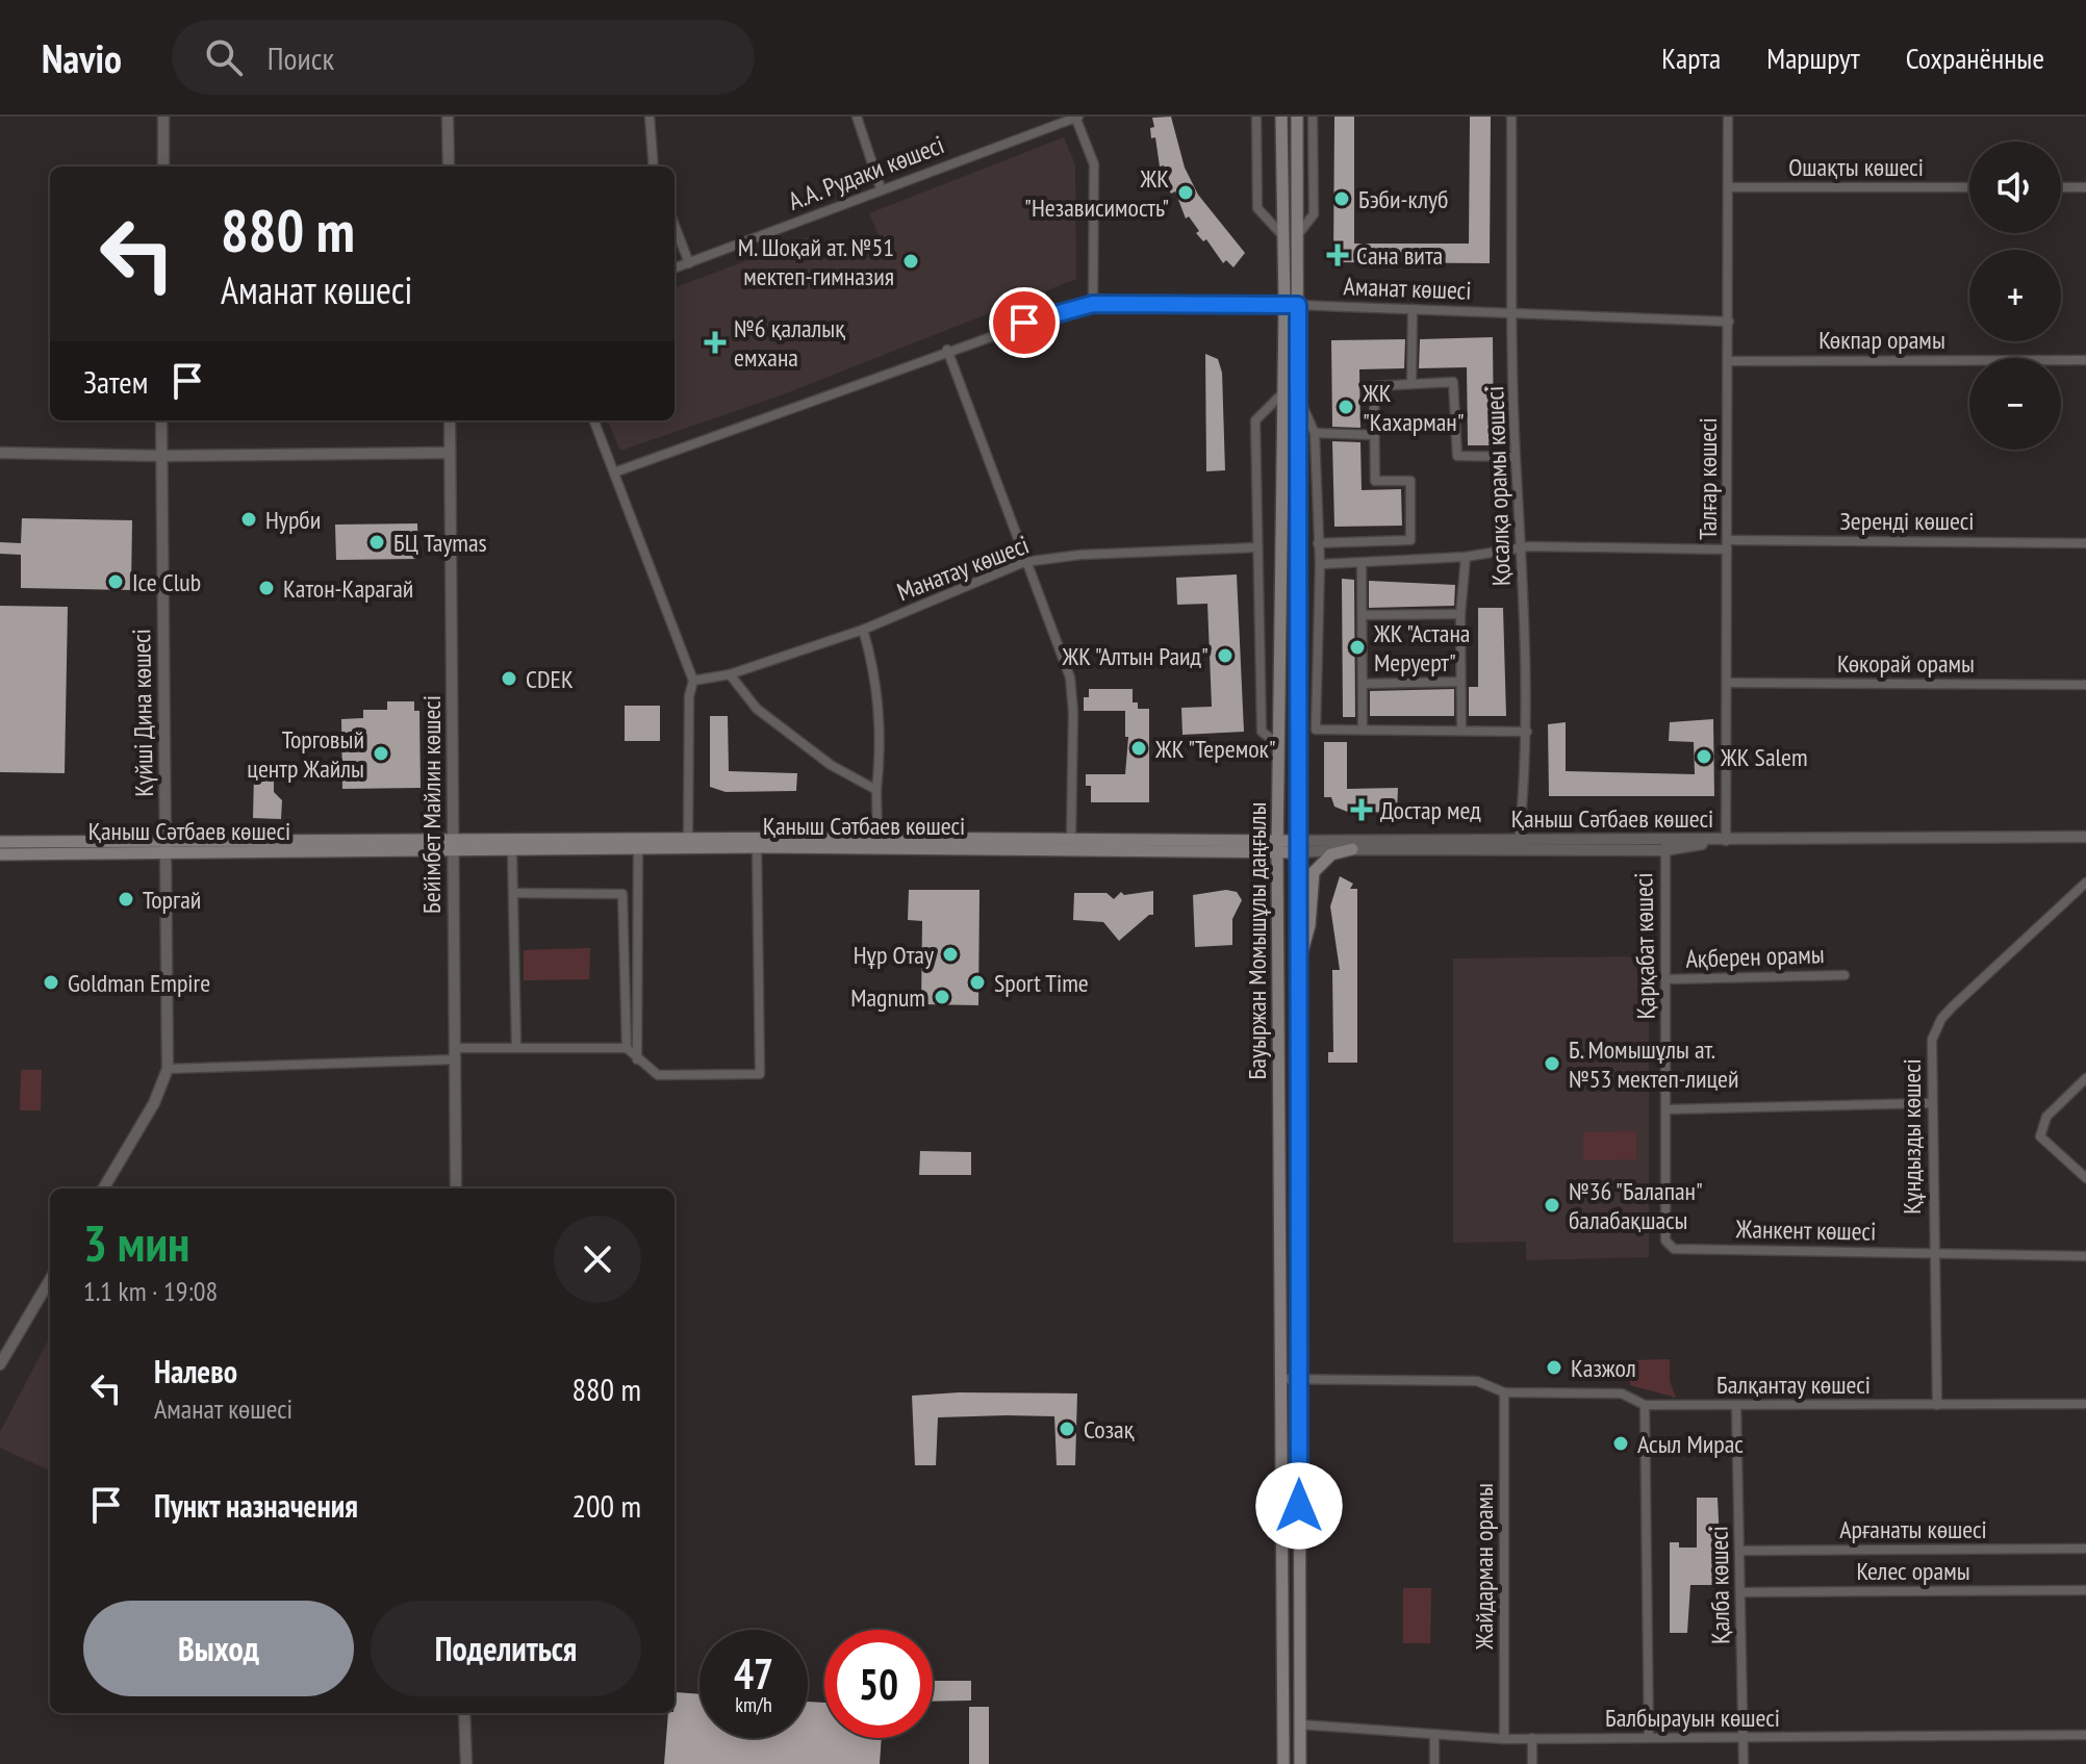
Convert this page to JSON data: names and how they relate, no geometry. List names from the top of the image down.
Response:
{
  "streets": {
    "main road": ["Қаныш Сәтбаев көшесі", "Бауыржан Момышұлы даңғылы"],
    "street": [
      "Ошақты көшесі",
      "А.А. Рудаки көшесі",
      "Аманат көшесі",
      "Көкпар орамы",
      "Талғар көшесі",
      "Қосалқа орамы көшесі",
      "Зеренді көшесі",
      "Манатау көшесі",
      "Көкорай орамы",
      "Күйші Дина көшесі",
      "Бейімбет Майлин көшесі",
      "Қарқабат көшесі",
      "Ақберен орамы",
      "Құндызды көшесі",
      "Жанкент көшесі",
      "Балқантау көшесі",
      "Арғанаты көшесі",
      "Жайдарман орамы",
      "Келес орамы",
      "Қалба көшесі",
      "Балбырауын көшесі"
    ]
  },
  "crossings": [
    ["Ошақты көшесі", "Талғар көшесі"],
    ["Аманат көшесі", "Талғар көшесі"],
    ["Аманат көшесі", "Қосалқа орамы көшесі"],
    ["Аманат көшесі", "Бауыржан Момышұлы даңғылы"],
    ["Көкпар орамы", "Талғар көшесі"],
    ["Талғар көшесі", "Зеренді көшесі"],
    ["Талғар көшесі", "Көкорай орамы"],
    ["Талғар көшесі", "Қаныш Сәтбаев көшесі"],
    ["Қосалқа орамы көшесі", "Зеренді көшесі"],
    ["Қосалқа орамы көшесі", "Қаныш Сәтбаев көшесі"],
    ["Күйші Дина көшесі", "Қаныш Сәтбаев көшесі"],
    ["Бейімбет Майлин көшесі", "Қаныш Сәтбаев көшесі"],
    ["Қаныш Сәтбаев көшесі", "Бауыржан Момышұлы даңғылы"],
    ["Қаныш Сәтбаев көшесі", "Қарқабат көшесі"],
    ["Бауыржан Момышұлы даңғылы", "Балқантау көшесі"],
    ["Бауыржан Момышұлы даңғылы", "Балбырауын көшесі"],
    ["Қарқабат көшесі", "Ақберен орамы"],
    ["Қарқабат көшесі", "Жанкент көшесі"],
    ["Құндызды көшесі", "Жанкент көшесі"],
    ["Құндызды көшесі", "Балқантау көшесі"],
    ["Балқантау көшесі", "Жайдарман орамы"],
    ["Балқантау көшесі", "Қалба көшесі"],
    ["Арғанаты көшесі", "Қалба көшесі"],
    ["Жайдарман орамы", "Балбырауын көшесі"],
    ["Келес орамы", "Қалба көшесі"],
    ["Қалба көшесі", "Балбырауын көшесі"]
  ],
  "places": {
    "other": [
      "ЖК \"Независимость\"",
      "Бэби-клуб",
      "М. Шоқай ат. №51 мектеп-гимназия",
      "ЖК \"Кахарман\"",
      "Нурби",
      "БЦ Taymas",
      "Ice Club",
      "Катон-Карагай",
      "ЖК \"Астана Меруерт\"",
      "ЖК \"Алтын Раид\"",
      "CDEK",
      "ЖК \"Теремок\"",
      "Торговый центр Жайлы",
      "ЖК Salem",
      "Торгай",
      "Нұр Отау",
      "Goldman Empire",
      "Sport Time",
      "Magnum",
      "Б. Момышұлы ат. №53 мектеп-лицей",
      "№36 \"Балапан\" балабақшасы",
      "Казжол",
      "Созақ",
      "Асыл Мирас"
    ],
    "health": ["Сана вита", "№6 қалалық емхана", "Достар мед"]
  },
  "page": {
    "header": "Navio",
    "search": "Поиск",
    "nav": ["Карта", "Маршрут", "Сохранённые"],
    "map_buttons": ["+", "−"],
    "turn": ["880 m", "Аманат көшесі"],
    "then": "Затем",
    "heading": ["3 мин", "1.1 km · 19:08"],
    "list": [
      {
        "name": "Налево",
        "note": "Аманат көшесі",
        "value": "880 m"
      },
      {
        "name": "Пункт назначения",
        "value": "200 m"
      }
    ],
    "buttons": ["Выход", "Поделиться"],
    "speed": "47 km/h",
    "limit": "50"
  }
}
